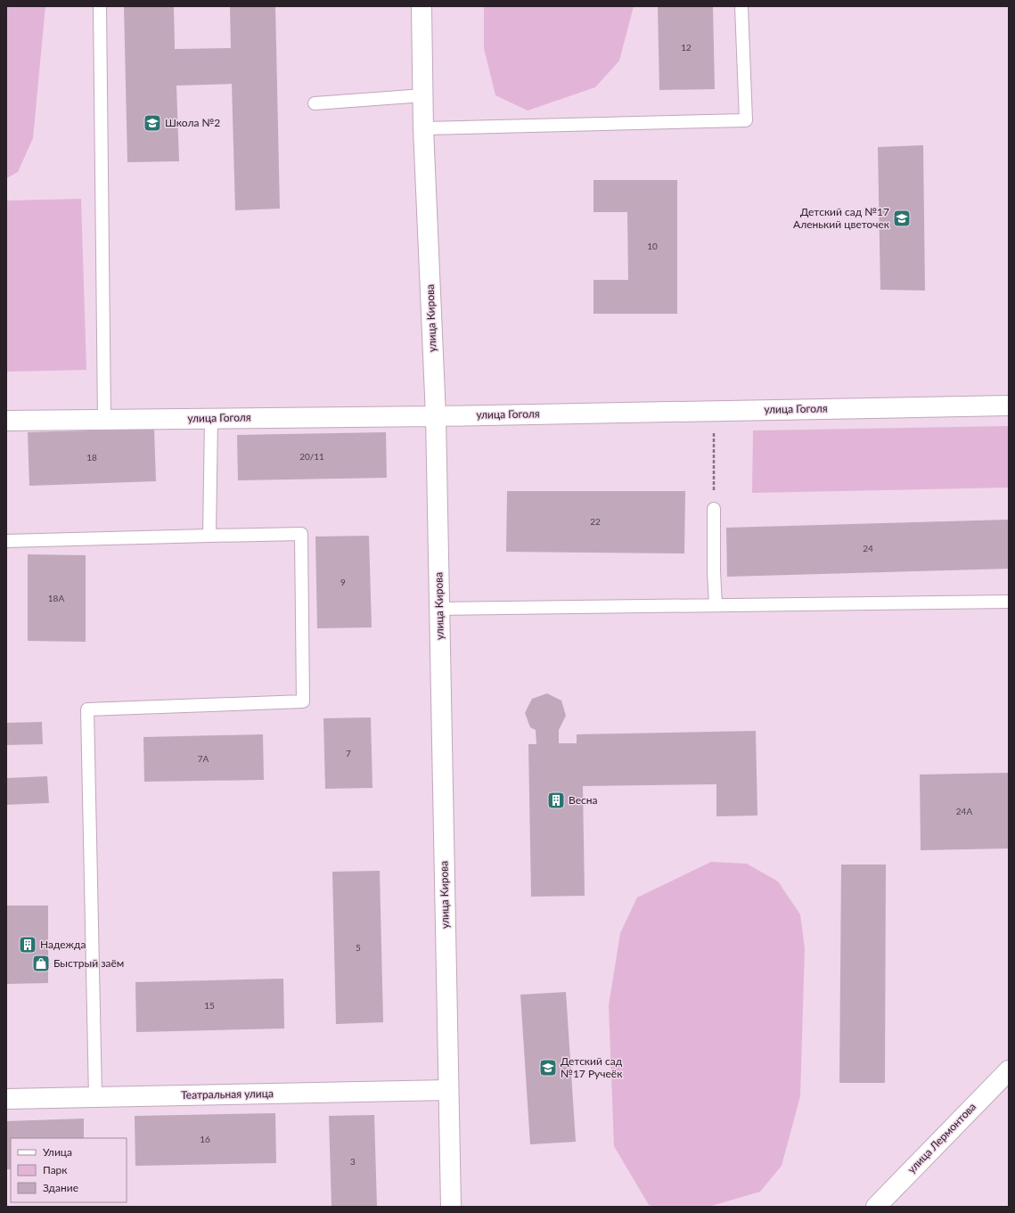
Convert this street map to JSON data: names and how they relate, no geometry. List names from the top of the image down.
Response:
{
  "streets": {
    "street": [
      "улица Кирова",
      "улица Гоголя",
      "Театральная улица",
      "улица Лермонтова"
    ]
  },
  "crossings": [
    ["улица Кирова", "улица Гоголя"],
    ["улица Кирова", "Театральная улица"]
  ],
  "places": {
    "school or university": ["Школа №2", "Детский сад №17 Аленький цветочек", "Детский сад №17 Ручеёк"],
    "building": ["Весна", "Надежда"],
    "shop": ["Быстрый заём"]
  },
  "house_numbers": [
    "12",
    "10",
    "20/11",
    "18",
    "22",
    "24",
    "9",
    "18А",
    "7",
    "7А",
    "24А",
    "5",
    "15",
    "16",
    "3"
  ],
  "legend": ["Улица", "Парк", "Здание"]
}
